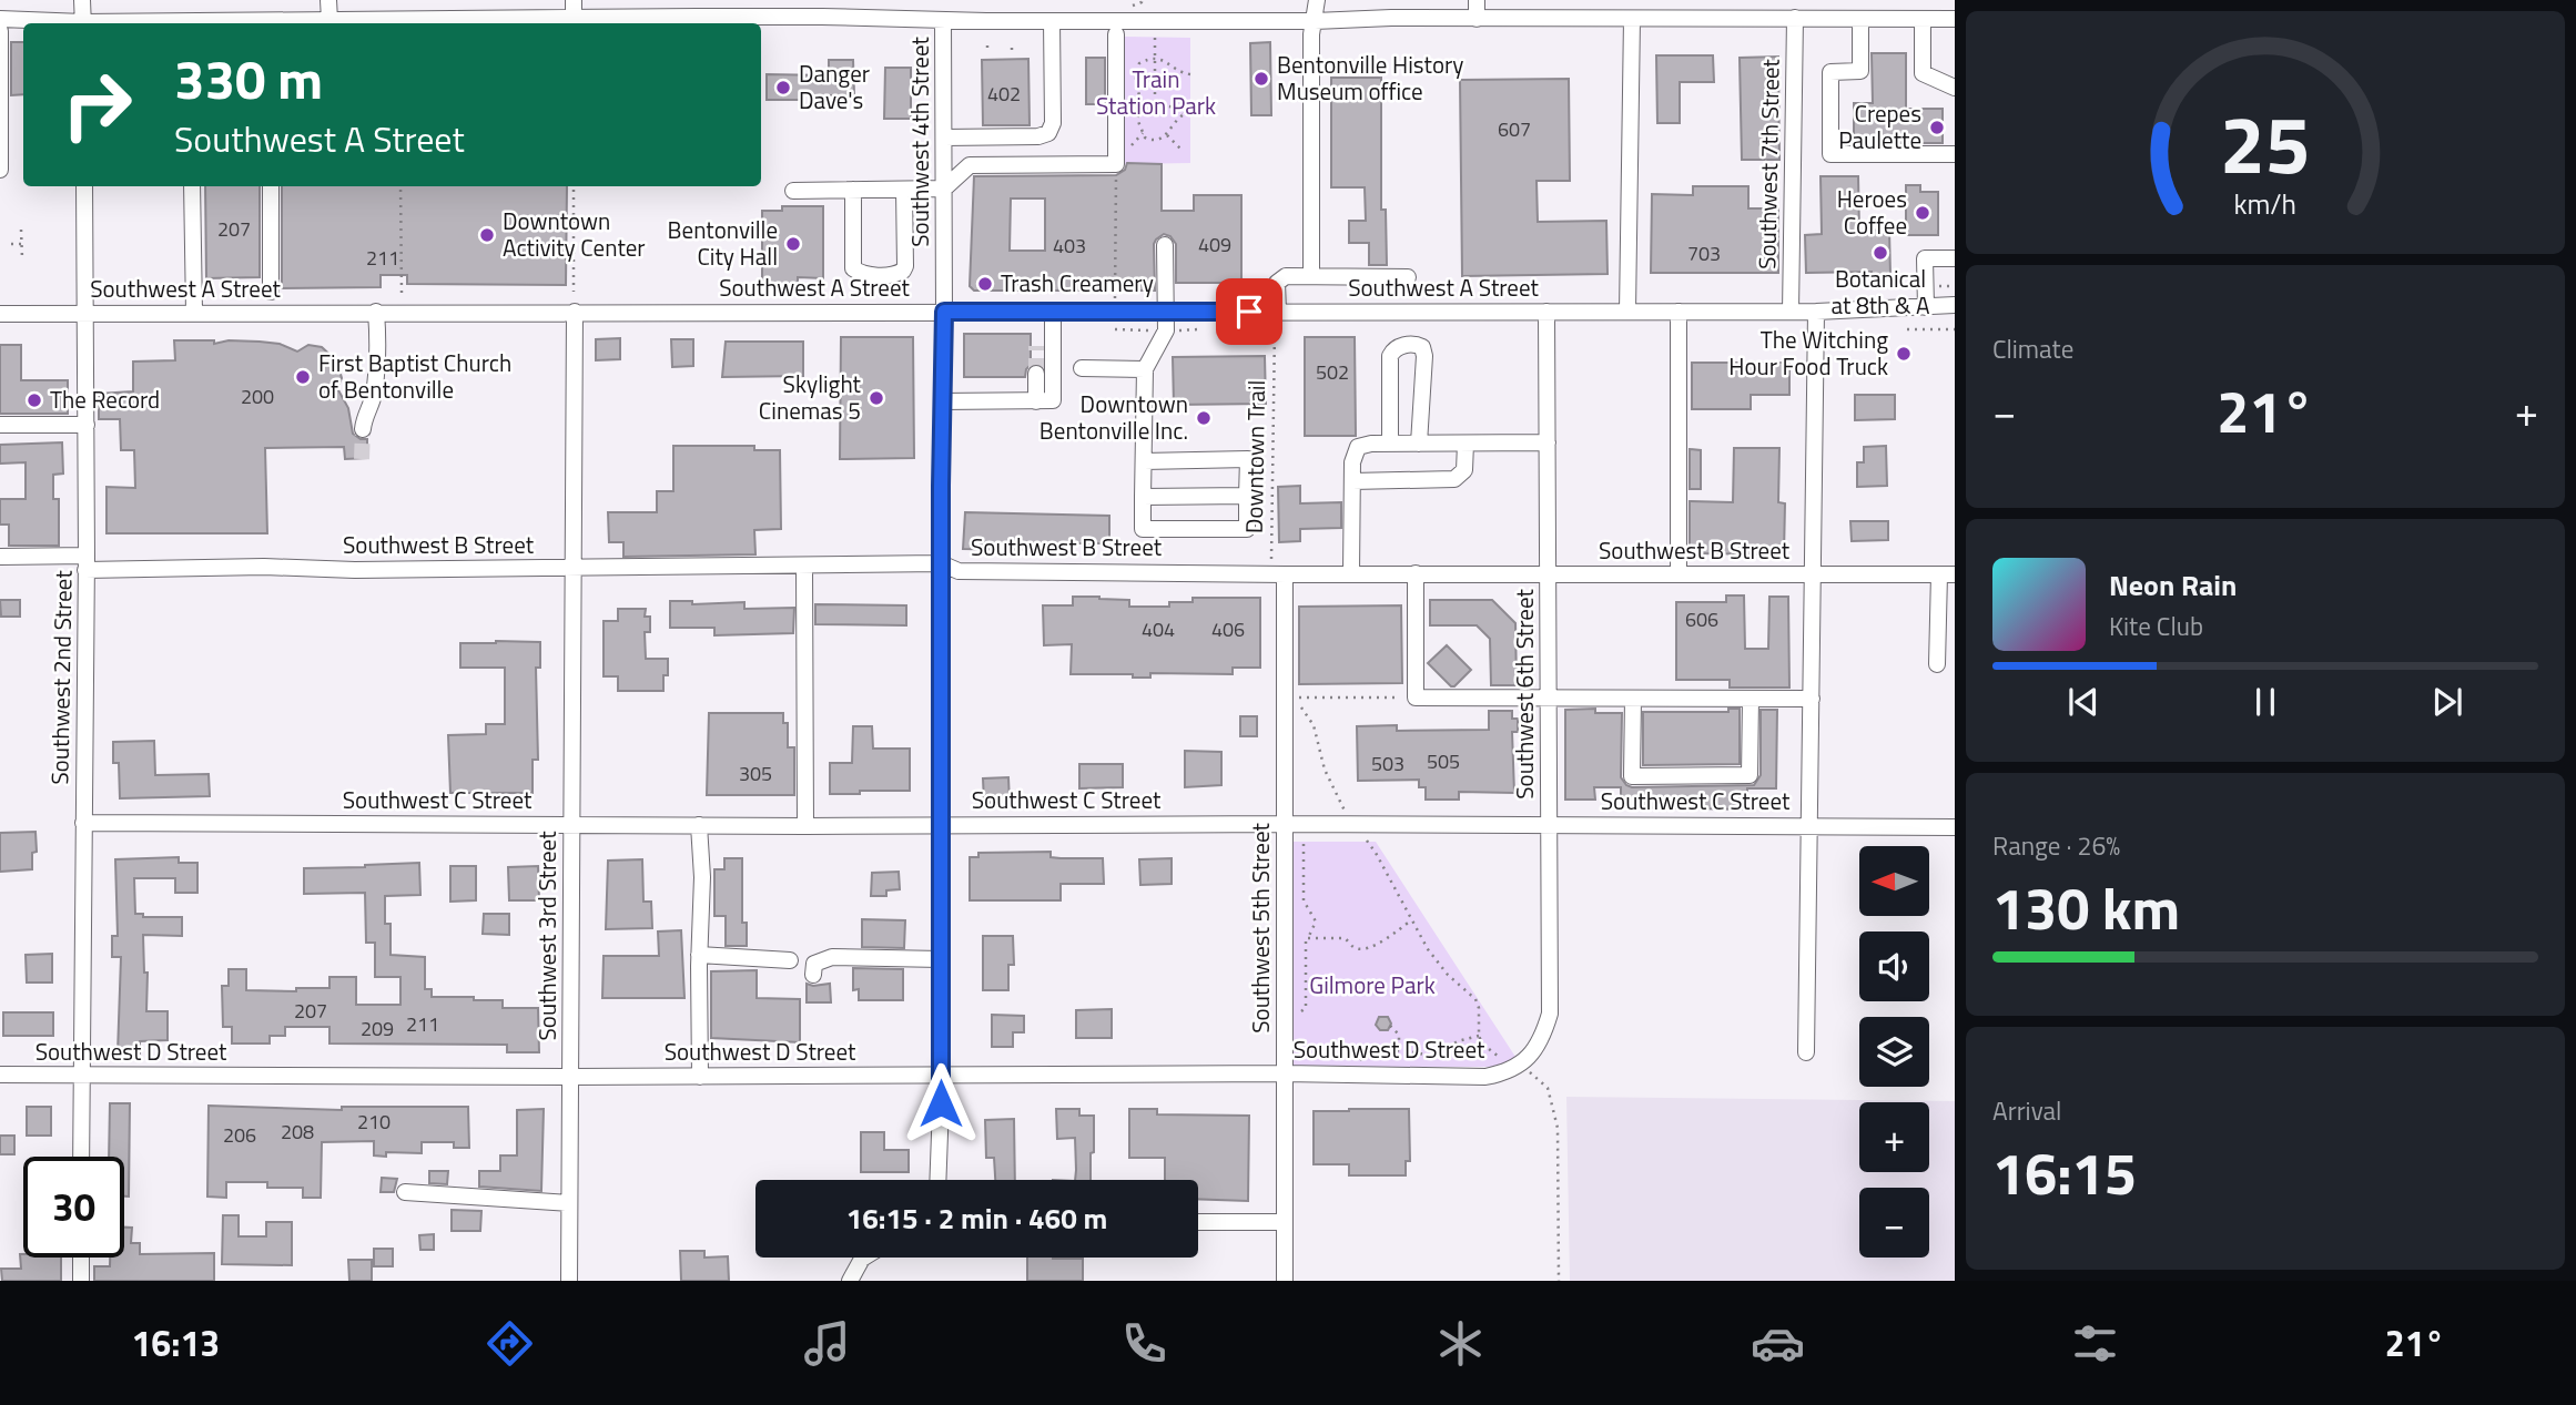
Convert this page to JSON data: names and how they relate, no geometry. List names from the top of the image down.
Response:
{
  "streets": {
    "street": [
      "Southwest 4th Street",
      "Southwest 7th Street",
      "Southwest A Street",
      "Southwest B Street",
      "Southwest 2nd Street",
      "Southwest 6th Street",
      "Southwest C Street",
      "Southwest 5th Street",
      "Southwest 3rd Street",
      "Southwest D Street"
    ],
    "path": ["Downtown Trail"]
  },
  "crossings": [
    ["Southwest 4th Street", "Southwest A Street"],
    ["Southwest 4th Street", "Southwest B Street"],
    ["Southwest 4th Street", "Southwest C Street"],
    ["Southwest 4th Street", "Southwest D Street"],
    ["Southwest 7th Street", "Southwest A Street"],
    ["Southwest A Street", "Downtown Trail"],
    ["Southwest A Street", "Southwest 2nd Street"],
    ["Southwest A Street", "Southwest 6th Street"],
    ["Southwest A Street", "Southwest 3rd Street"],
    ["Downtown Trail", "Southwest B Street"],
    ["Downtown Trail", "Southwest 5th Street"],
    ["Southwest B Street", "Southwest 2nd Street"],
    ["Southwest B Street", "Southwest 6th Street"],
    ["Southwest B Street", "Southwest 5th Street"],
    ["Southwest B Street", "Southwest 3rd Street"],
    ["Southwest 2nd Street", "Southwest C Street"],
    ["Southwest 2nd Street", "Southwest D Street"],
    ["Southwest 6th Street", "Southwest C Street"],
    ["Southwest 6th Street", "Southwest D Street"],
    ["Southwest C Street", "Southwest 5th Street"],
    ["Southwest C Street", "Southwest 3rd Street"],
    ["Southwest 5th Street", "Southwest D Street"],
    ["Southwest 3rd Street", "Southwest D Street"]
  ],
  "parks": ["Train Station Park", "Gilmore Park"],
  "places": [
    "Bentonville History Museum office",
    "Danger Dave's",
    "Crepes Paulette",
    "Heroes Coffee",
    "Downtown Activity Center",
    "Bentonville City Hall",
    "Botanical at 8th & A",
    "Trash Creamery",
    "The Witching Hour Food Truck",
    "First Baptist Church of Bentonville",
    "Skylight Cinemas 5",
    "The Record",
    "Downtown Bentonville Inc."
  ],
  "house_numbers": [
    "402",
    "607",
    "207",
    "409",
    "403",
    "703",
    "211",
    "502",
    "200",
    "606",
    "404",
    "406",
    "505",
    "503",
    "305",
    "207",
    "211",
    "209",
    "210",
    "208",
    "206"
  ],
  "north": "left",
  "page": {
    "turn": ["330 m", "Southwest A Street"],
    "tile": [
      "Climate",
      ["Range · 26%", "130 km"],
      ["Arrival", "16:15"]
    ],
    "heat": ["−", "21°", "+"],
    "song": ["Neon Rain", "Kite Club"],
    "map_buttons": ["+", "−"],
    "limit": "30",
    "trip": "16:15 · 2 min · 460 m",
    "tabs": ["16:13", "21°"],
    "gauge": ["25", "km/h"]
  }
}
